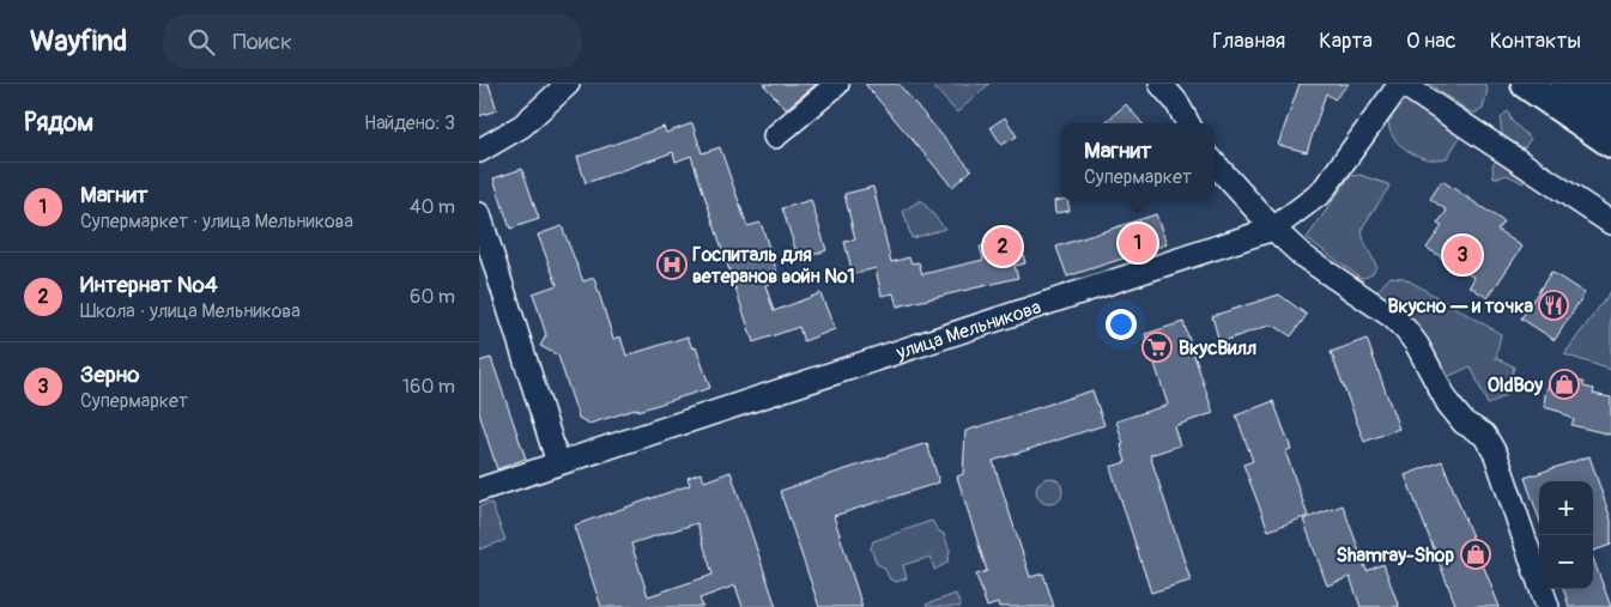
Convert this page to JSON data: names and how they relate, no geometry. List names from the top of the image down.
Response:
{
  "streets": {
    "street": ["улица Мельникова"]
  },
  "places": {
    "hospital": ["Госпиталь для ветеранов войн №1"],
    "restaurant": ["Вкусно — и точка"],
    "supermarket": ["ВкусВилл"],
    "shop": ["OldBoy", "Shamray-Shop"]
  },
  "page": {
    "header": "Wayfind",
    "search": "Поиск",
    "nav": [
      "Главная",
      "Карта",
      "О нас",
      "Контакты"
    ],
    "heading": ["Рядом", "Найдено: 3"],
    "popup": ["Магнит", "Супермаркет"],
    "list": [
      {
        "mark": "1",
        "name": "Магнит",
        "note": "Супермаркет · улица Мельникова",
        "value": "40 m"
      },
      {
        "mark": "2",
        "name": "Интернат №4",
        "note": "Школа · улица Мельникова",
        "value": "60 m"
      },
      {
        "mark": "3",
        "name": "Зерно",
        "note": "Супермаркет",
        "value": "160 m"
      }
    ],
    "pins": ["1", "2", "3"],
    "map_buttons": ["+", "−"]
  }
}
